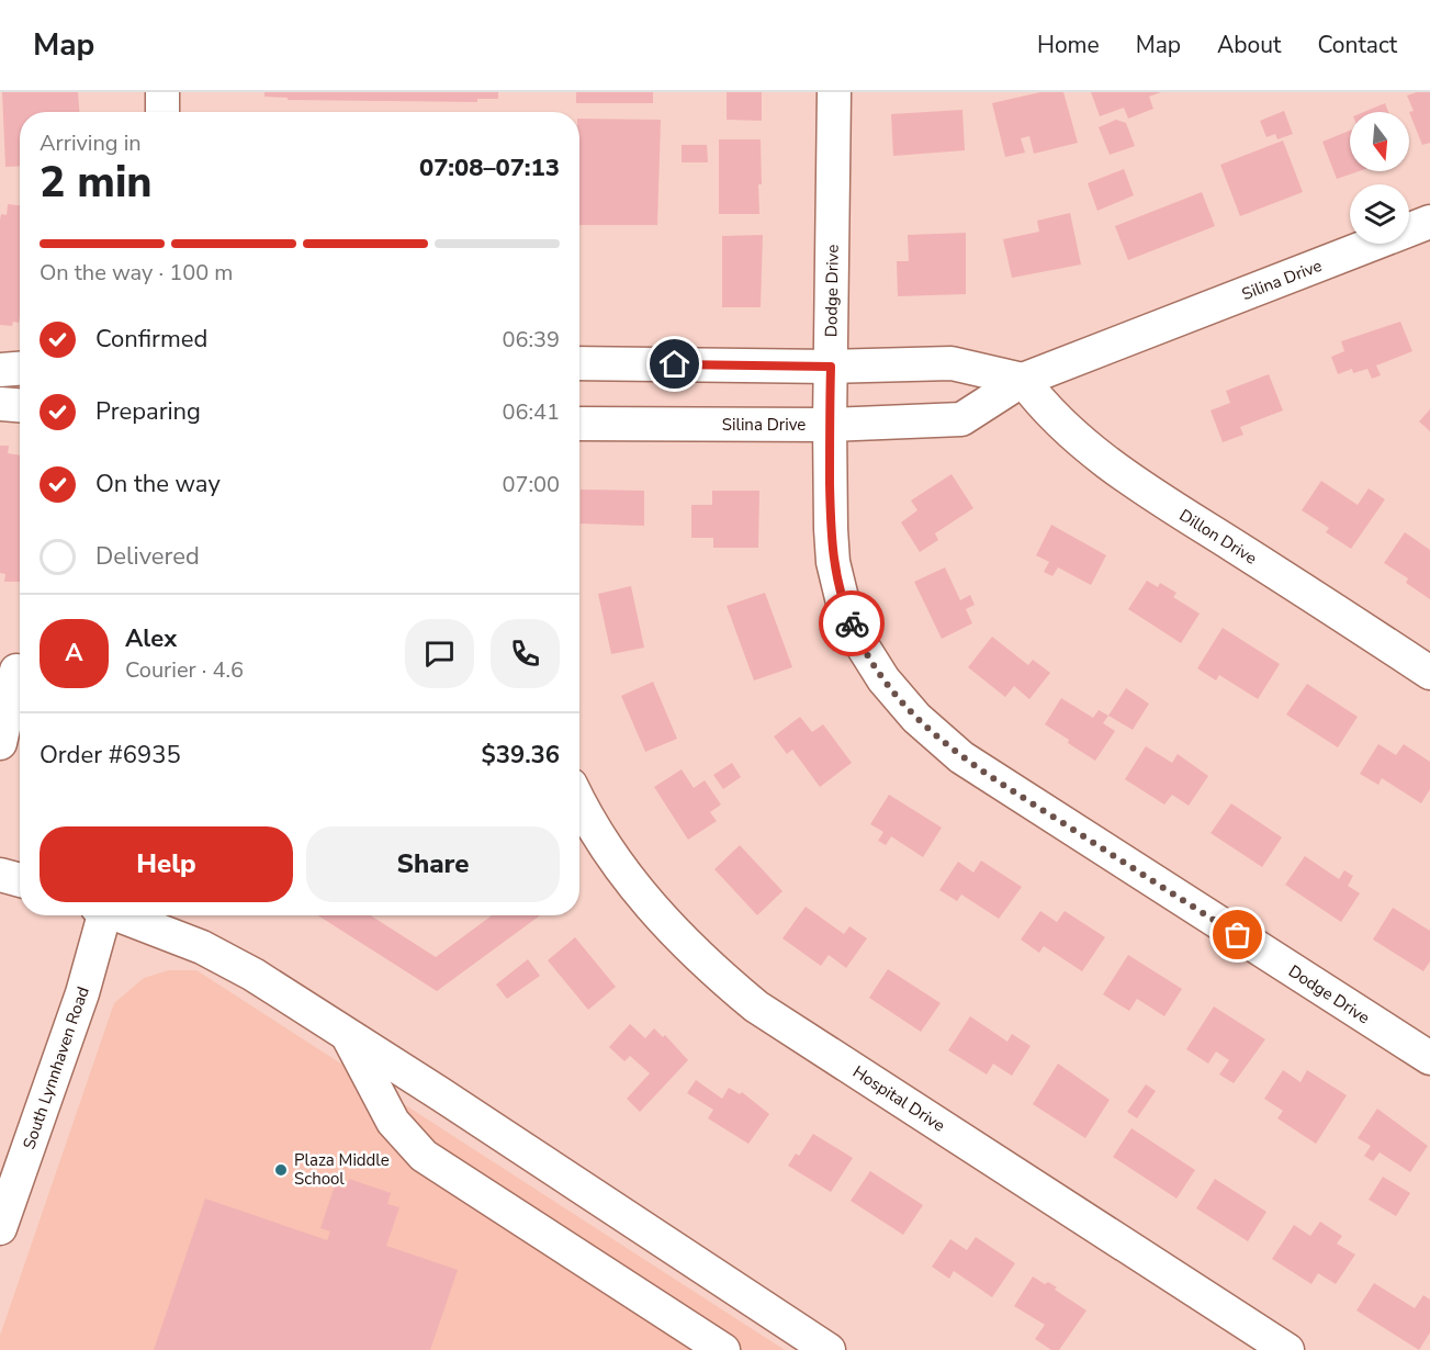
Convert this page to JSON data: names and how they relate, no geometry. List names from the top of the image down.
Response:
{
  "streets": {
    "street": [
      "Silina Drive",
      "Dodge Drive",
      "Dillon Drive",
      "South Lynnhaven Road",
      "Hospital Drive"
    ]
  },
  "crossings": [
    ["Silina Drive", "Dodge Drive"],
    ["Silina Drive", "Dillon Drive"]
  ],
  "places": ["Plaza Middle School"],
  "north": "bottom",
  "page": {
    "header": "Map",
    "nav": [
      "Home",
      "Map",
      "About",
      "Contact"
    ],
    "heading": ["2 min", "Arriving in", "07:08–07:13"],
    "panel": [
      "Alex",
      "Courier · 4.6",
      "Order #6935",
      "$39.36"
    ],
    "bar": "On the way · 100 m",
    "list": [
      ["Confirmed", "06:39"],
      ["Preparing", "06:41"],
      ["On the way", "07:00"],
      "Delivered"
    ],
    "round": "A",
    "buttons": ["Help", "Share"]
  }
}
